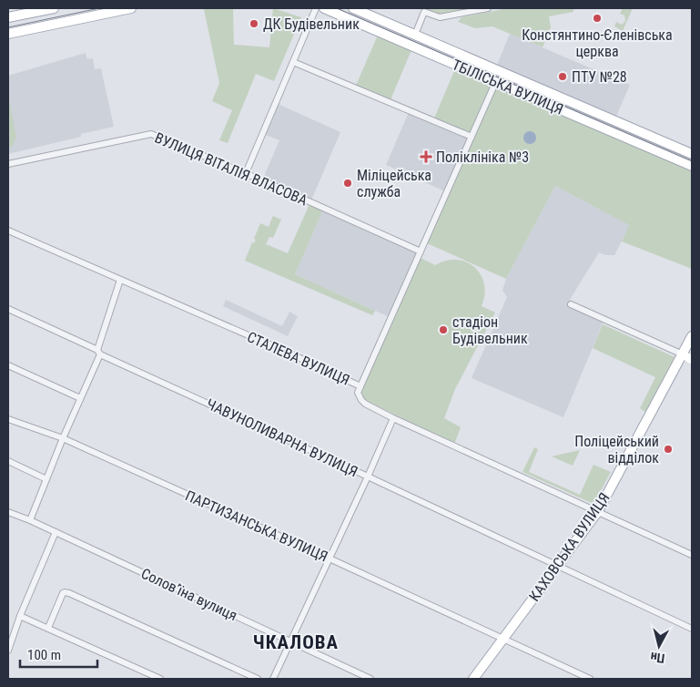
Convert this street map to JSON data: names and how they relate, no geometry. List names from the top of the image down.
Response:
{
  "streets": {
    "main road": ["ТБІЛІСЬКА ВУЛИЦЯ", "КАХОВСЬКА ВУЛИЦЯ"],
    "street": [
      "ВУЛИЦЯ ВІТАЛІЯ ВЛАСОВА",
      "СТАЛЕВА ВУЛИЦЯ",
      "ЧАВУНОЛИВАРНА ВУЛИЦЯ",
      "ПАРТИЗАНСЬКА ВУЛИЦЯ",
      "Соловʼїна вулиця"
    ]
  },
  "crossings": [
    ["СТАЛЕВА ВУЛИЦЯ", "КАХОВСЬКА ВУЛИЦЯ"],
    ["ЧАВУНОЛИВАРНА ВУЛИЦЯ", "КАХОВСЬКА ВУЛИЦЯ"],
    ["ПАРТИЗАНСЬКА ВУЛИЦЯ", "КАХОВСЬКА ВУЛИЦЯ"]
  ],
  "districts": ["ЧКАЛОВА"],
  "places": {
    "other": [
      "Констянтино-Єленівська церква",
      "ДК Будівельник",
      "ПТУ №28",
      "Міліцейська служба",
      "стадіон Будівельник",
      "Поліцейський відділок"
    ],
    "health": ["Поліклініка №3"]
  },
  "scale_bar": "100 m",
  "north": "bottom"
}
